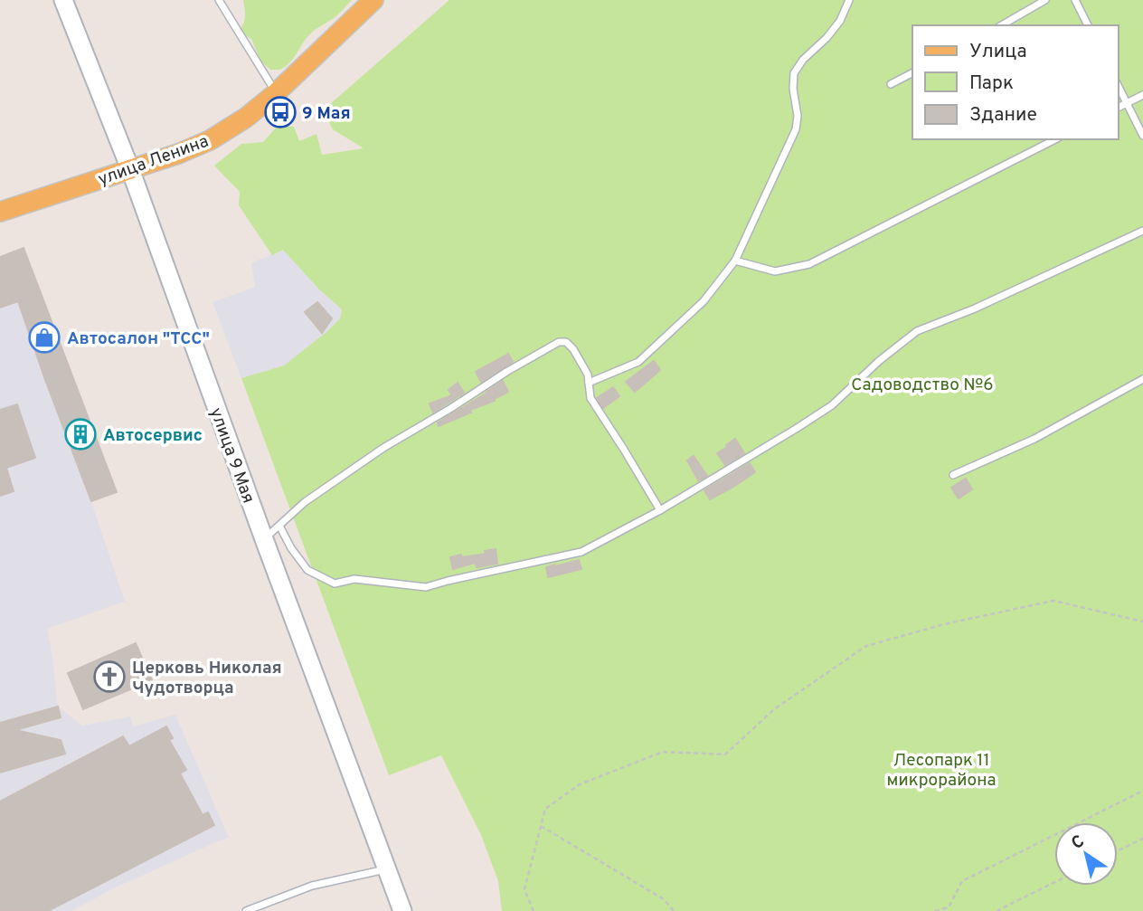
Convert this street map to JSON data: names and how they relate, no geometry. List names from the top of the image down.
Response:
{
  "streets": {
    "main road": ["улица Ленина", "улица 9 Мая"]
  },
  "crossings": [
    ["улица Ленина", "улица 9 Мая"]
  ],
  "parks": ["Садоводство №6", "Лесопарк 11 микрорайона"],
  "places": {
    "bus stop": ["9 Мая"],
    "shop": ["Автосалон \"ТСС\""],
    "building": ["Автосервис"],
    "church": ["Церковь Николая Чудотворца"]
  },
  "legend": ["Улица", "Парк", "Здание"],
  "north": "top left"
}
